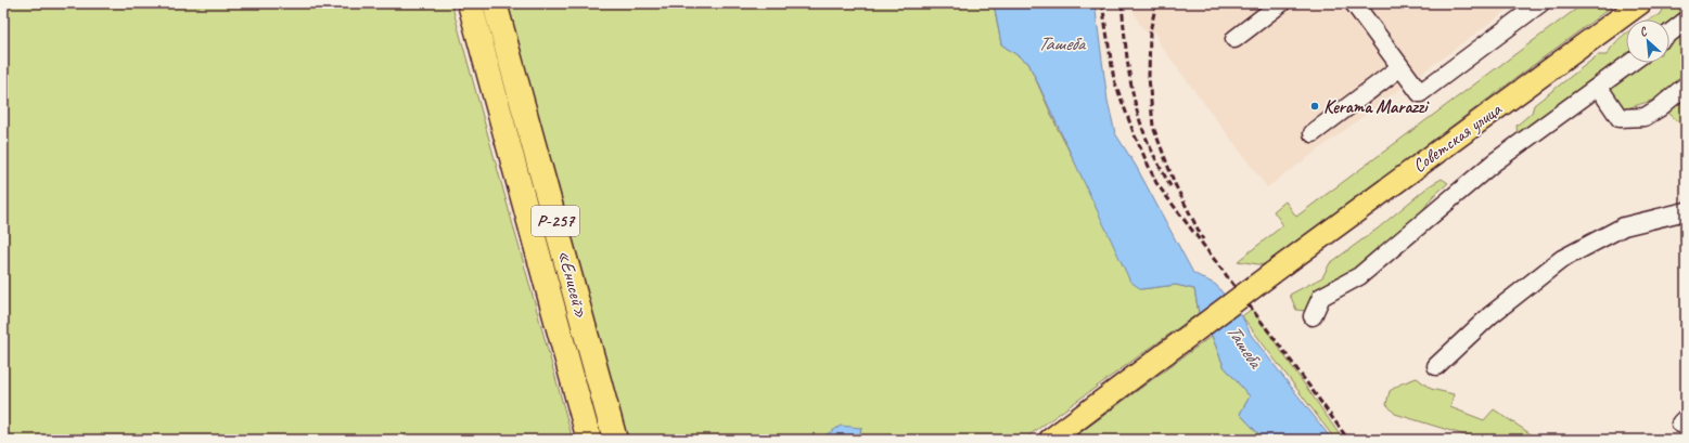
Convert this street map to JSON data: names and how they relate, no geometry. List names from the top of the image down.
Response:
{
  "streets": {
    "highway": ["Р-257", "«Енисей»"],
    "main road": ["Советская улица"]
  },
  "water": ["Ташеба"],
  "places": ["Kerama Marazzi"],
  "north": "top left"
}
